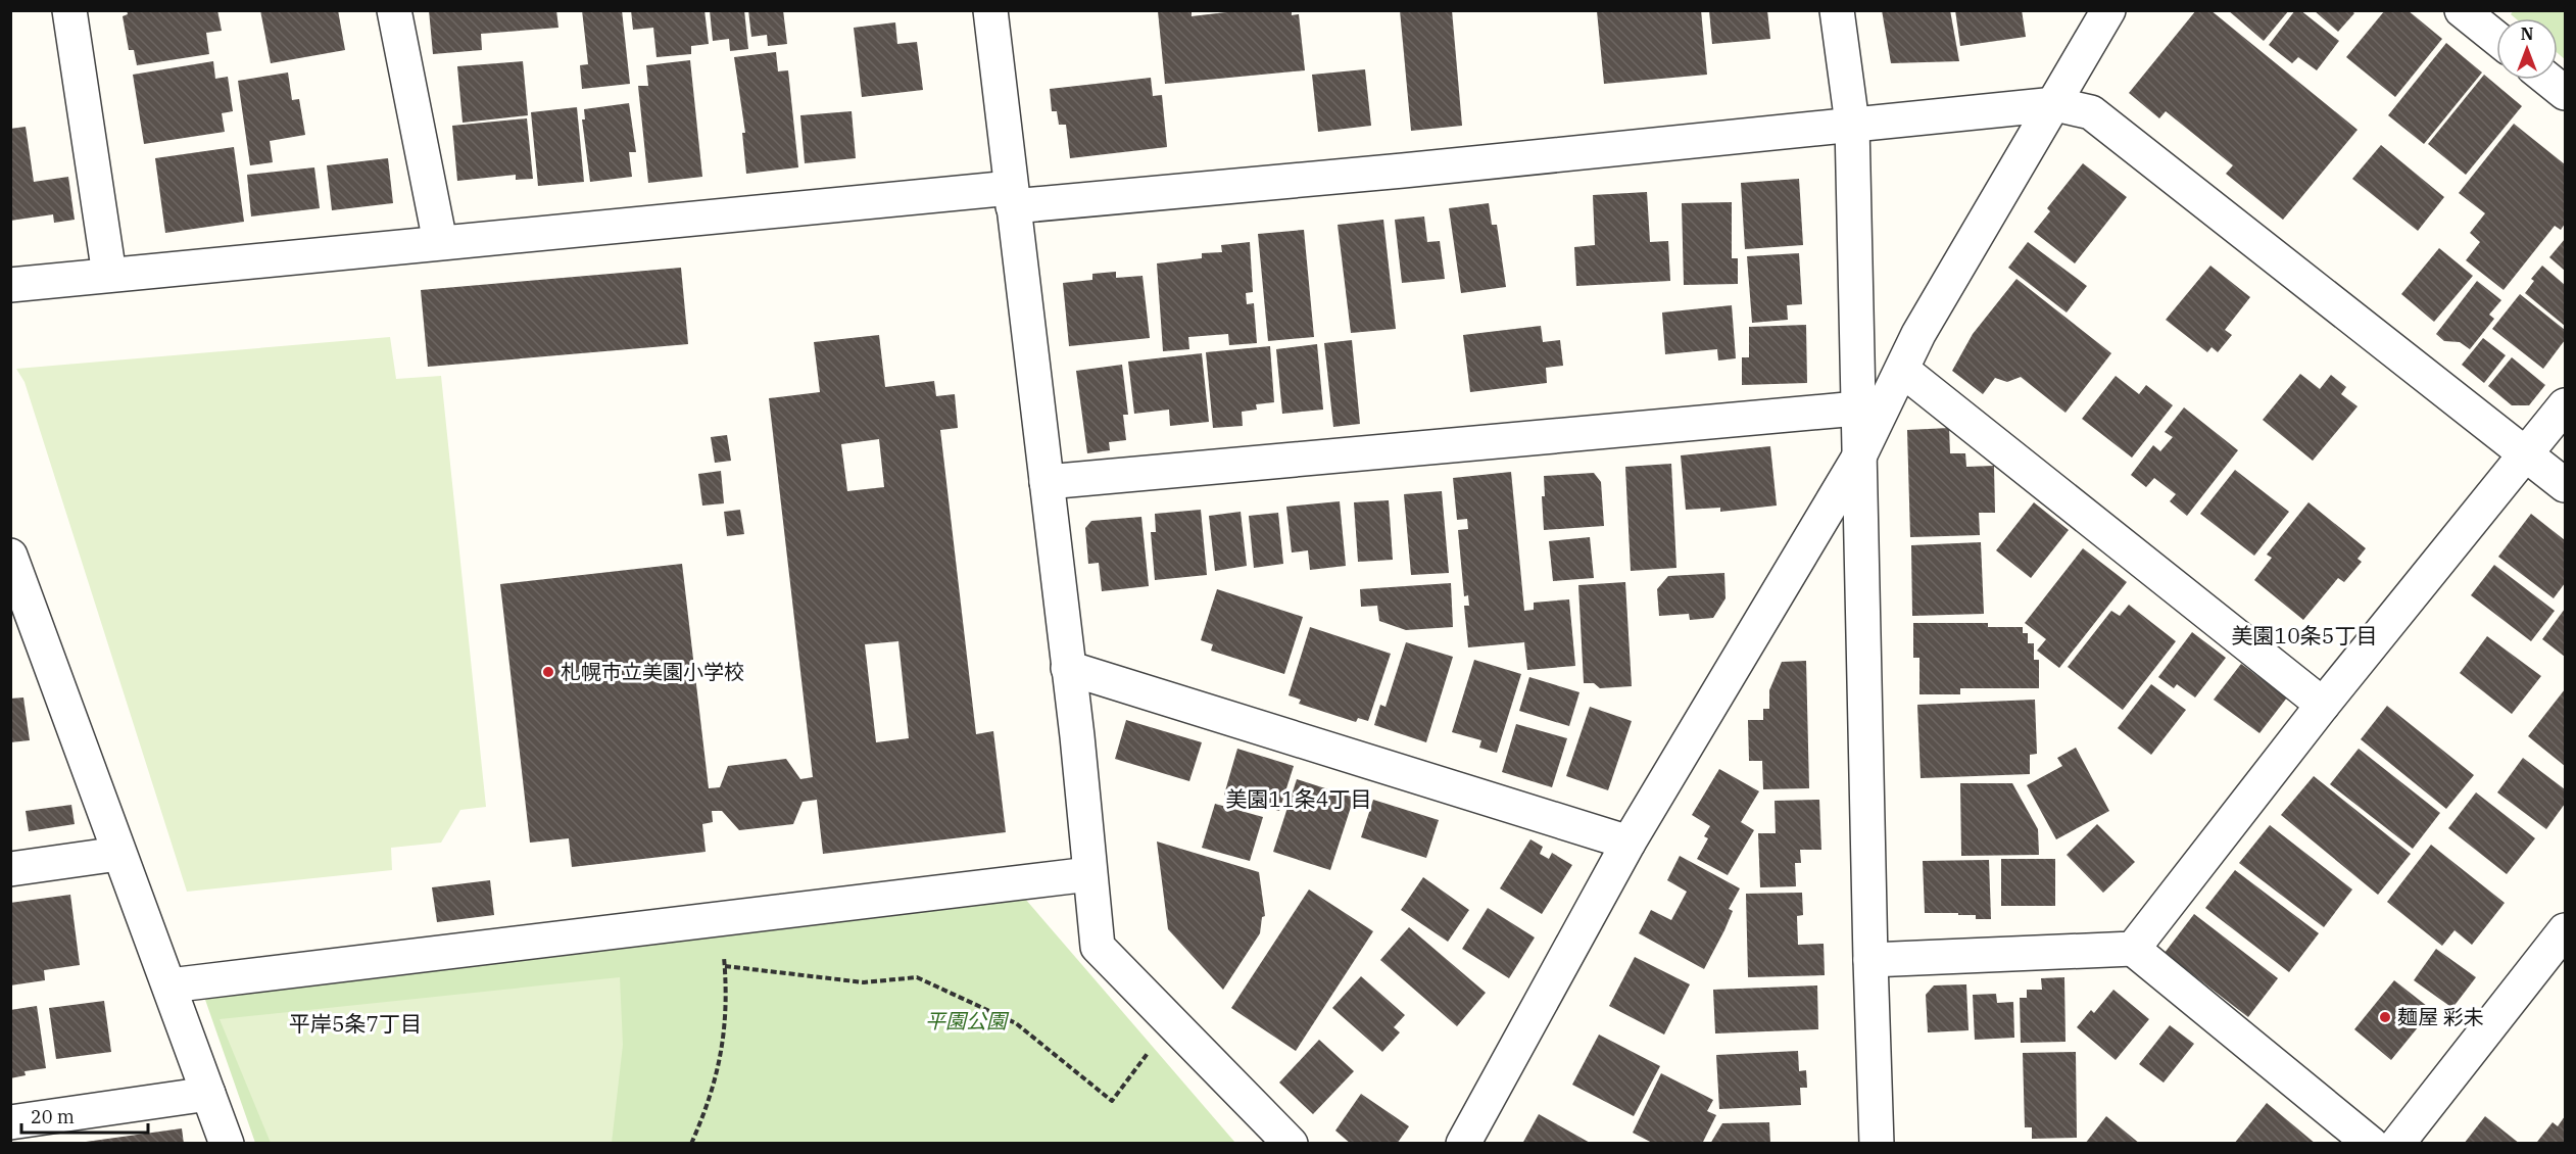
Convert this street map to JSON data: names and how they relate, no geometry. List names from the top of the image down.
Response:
{
  "districts": ["美園10条5丁目", "美園11条4丁目", "平岸5条7丁目"],
  "parks": ["平園公園"],
  "places": ["札幌市立美園小学校", "麺屋 彩未"],
  "scale_bar": "20 m",
  "north": "top"
}
